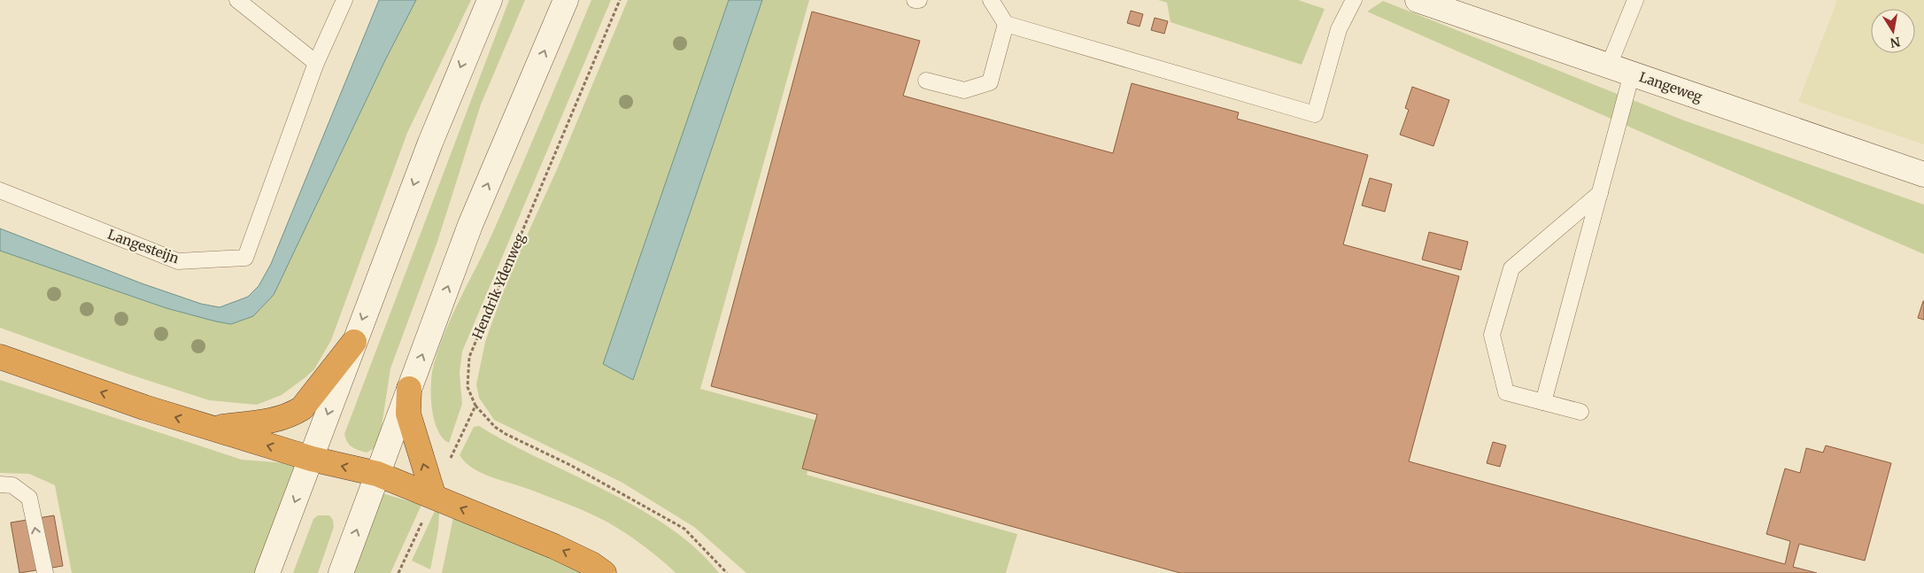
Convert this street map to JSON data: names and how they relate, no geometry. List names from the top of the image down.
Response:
{
  "streets": {
    "main road": ["Langeweg"],
    "lane": ["Langesteijn"],
    "path": ["Hendrik Ydenweg"]
  },
  "north": "bottom"
}
